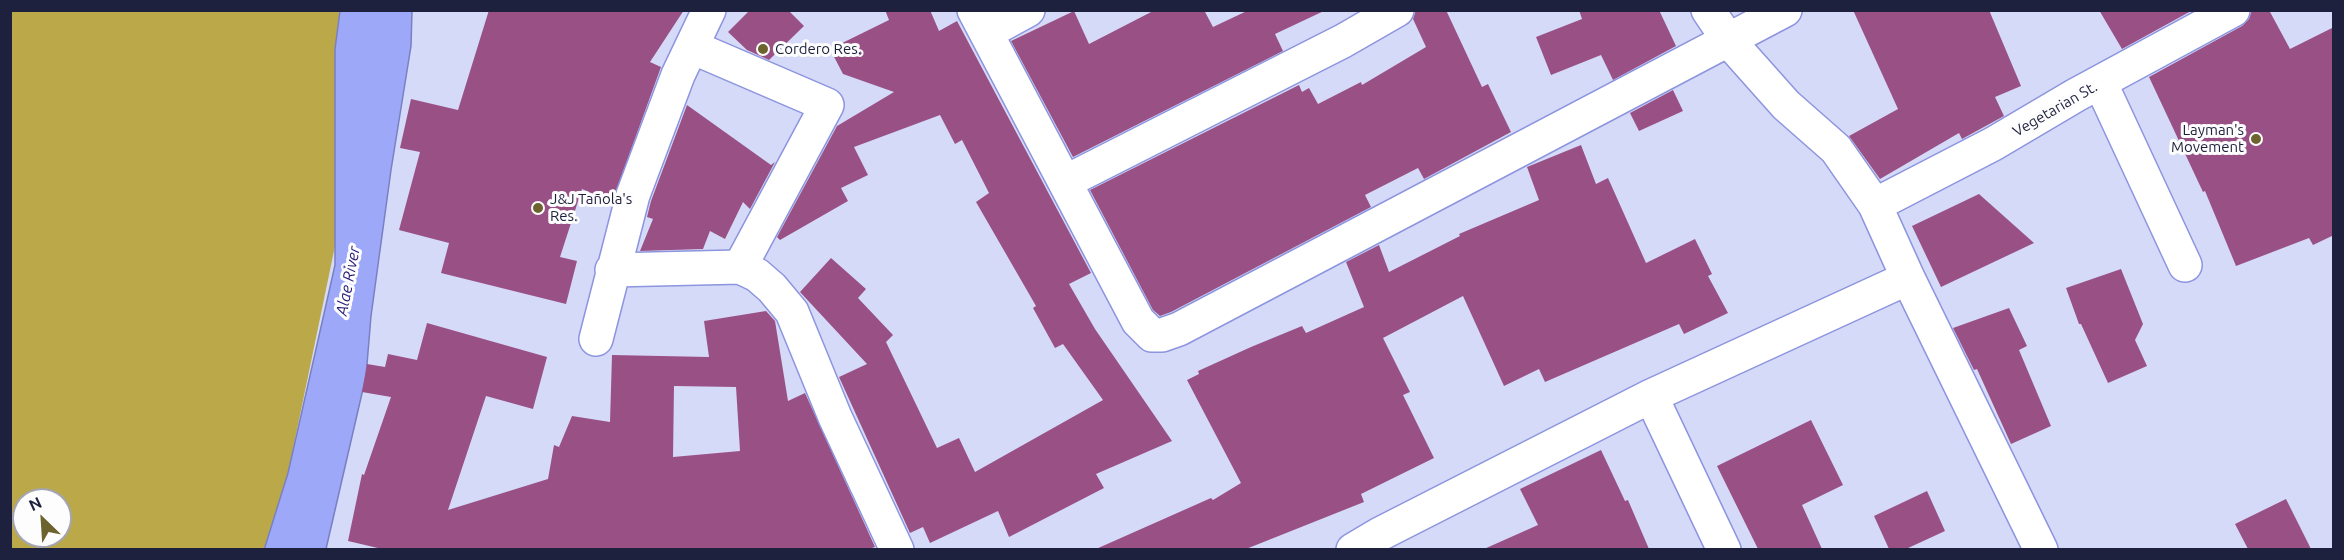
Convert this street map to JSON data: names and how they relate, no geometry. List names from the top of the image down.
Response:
{
  "streets": {
    "street": ["Vegetarian St."]
  },
  "water": ["Alae River"],
  "places": ["Cordero Res.", "Layman's Movement", "J&J Tañola's Res."],
  "north": "top left"
}
